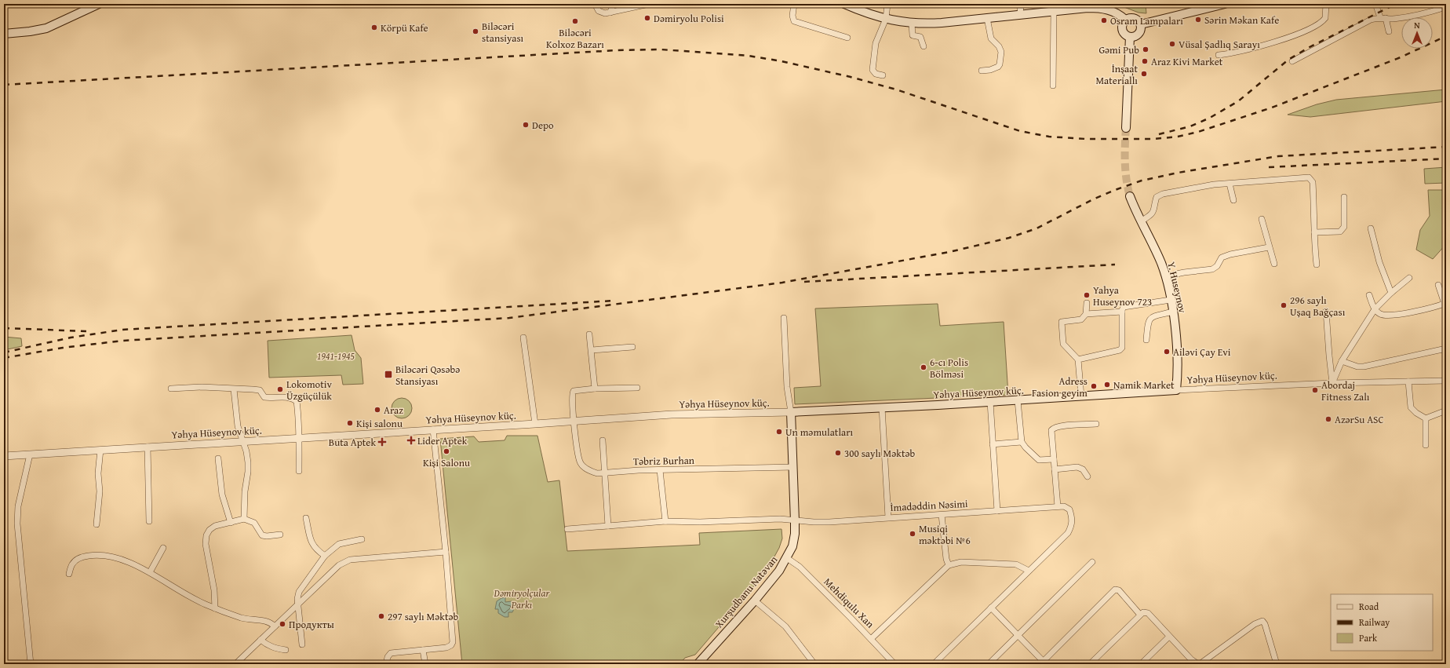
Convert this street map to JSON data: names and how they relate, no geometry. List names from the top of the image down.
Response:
{
  "streets": {
    "main road": ["Y. Huseynov", "Yəhya Hüseynov küç.", "Xurşudbanu Natəvan"],
    "street": ["Təbriz Burhan", "İmadəddin Nəsimi", "Mehdiqulu Xan"]
  },
  "crossings": [
    ["Y. Huseynov", "Yəhya Hüseynov küç."],
    ["Yəhya Hüseynov küç.", "Təbriz Burhan"],
    ["Yəhya Hüseynov küç.", "Xurşudbanu Natəvan"],
    ["Təbriz Burhan", "Xurşudbanu Natəvan"],
    ["İmadəddin Nəsimi", "Xurşudbanu Natəvan"],
    ["Xurşudbanu Natəvan", "Mehdiqulu Xan"]
  ],
  "parks": ["1941-1945", "Dəmiryolçular Parkı"],
  "places": {
    "other": [
      "Dəmiryolu Polisi",
      "Sərin Məkan Kafe",
      "Osram Lampaları",
      "Biləcəri Kolxoz Bazarı",
      "Körpü Kafe",
      "Biləcəri stansiyası",
      "Vüsal Şadlıq Sarayı",
      "Gəmi Pub",
      "Araz Kivi Market",
      "İnşaat Materiallı",
      "Depo",
      "Yahya Huseynov 723",
      "296 saylı Uşaq Bağçası",
      "Ailəvi Çay Evi",
      "6-cı Polis Bölməsi",
      "Namik Market",
      "Adress Fasion geyim",
      "Lokomotiv Üzgüçülük",
      "Abordaj Fitness Zalı",
      "Araz",
      "AzərSu ASC",
      "Kişi salonu",
      "Un məmulatları",
      "Kişi Salonu",
      "300 saylı Məktəb",
      "Musiqi məktəbi №6",
      "297 saylı Məktəb",
      "Продукты"
    ],
    "transit": ["Biləcəri Qəsəbə Stansiyası"],
    "health": ["Lider Aptek", "Buta Aptek"]
  },
  "legend": ["Road", "Railway", "Park"],
  "north": "top"
}
